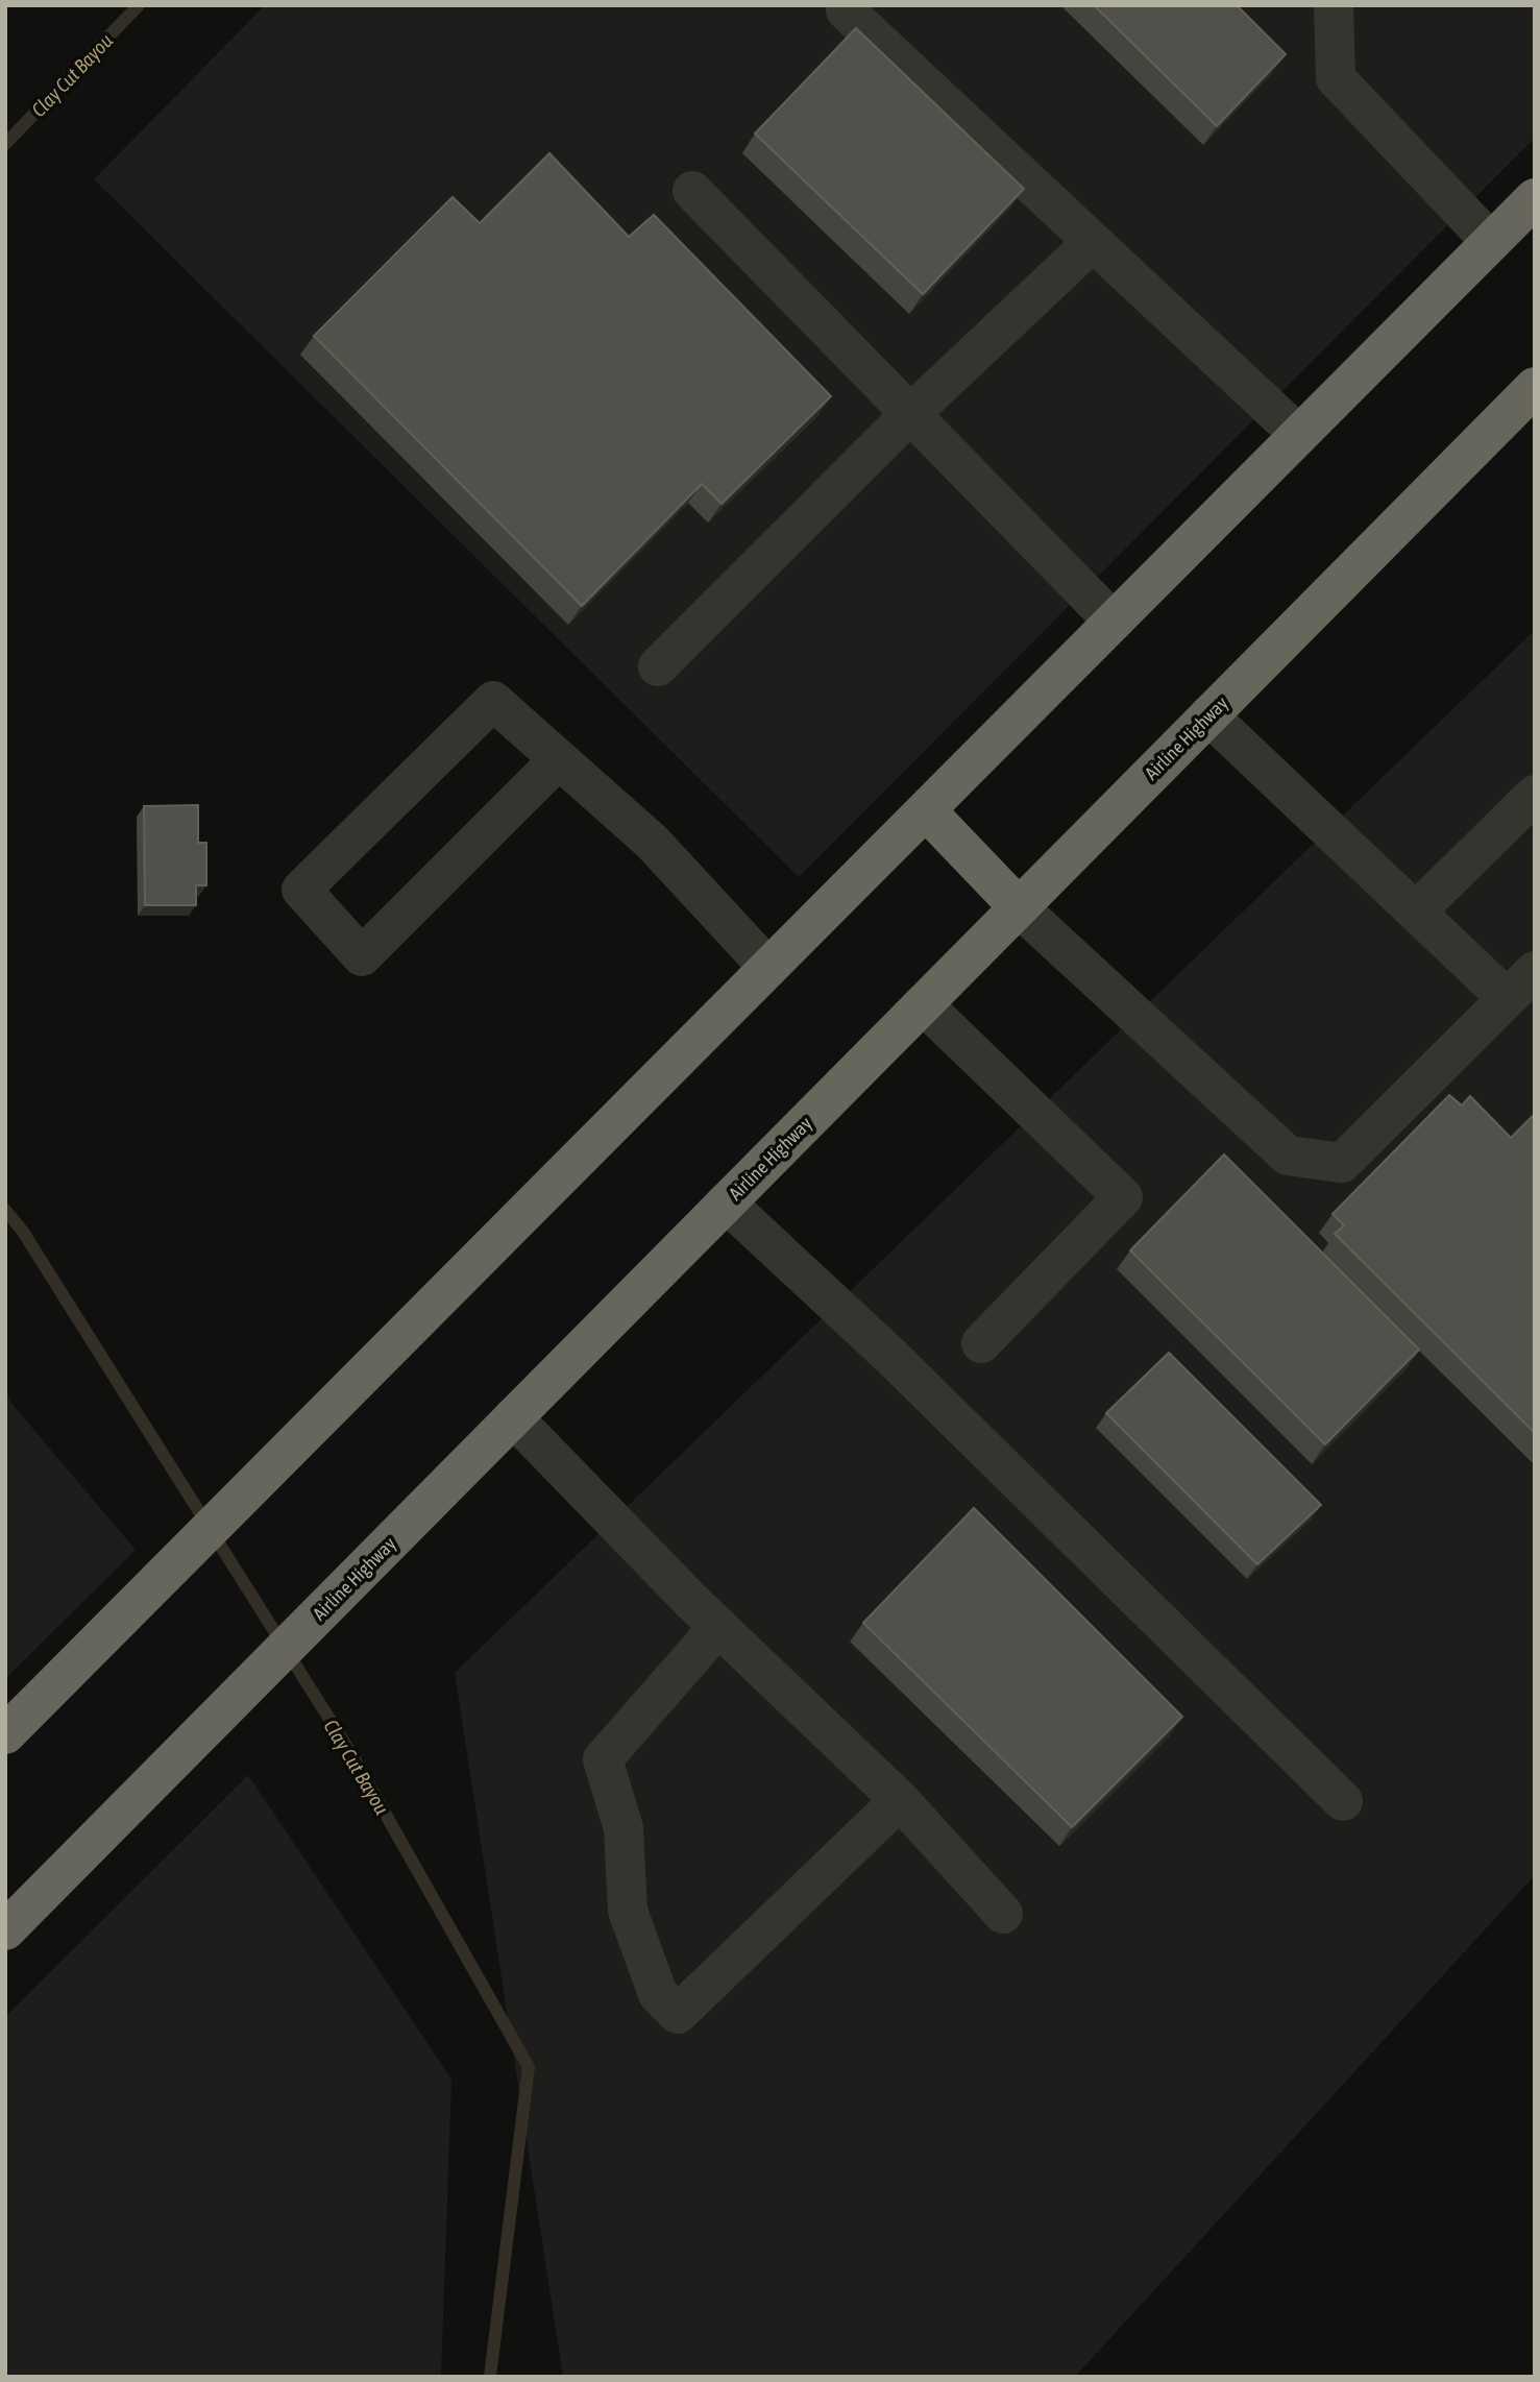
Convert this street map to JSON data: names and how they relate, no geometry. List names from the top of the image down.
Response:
{
  "streets": {
    "highway": ["Airline Highway"]
  },
  "water": ["Clay Cut Bayou"]
}
